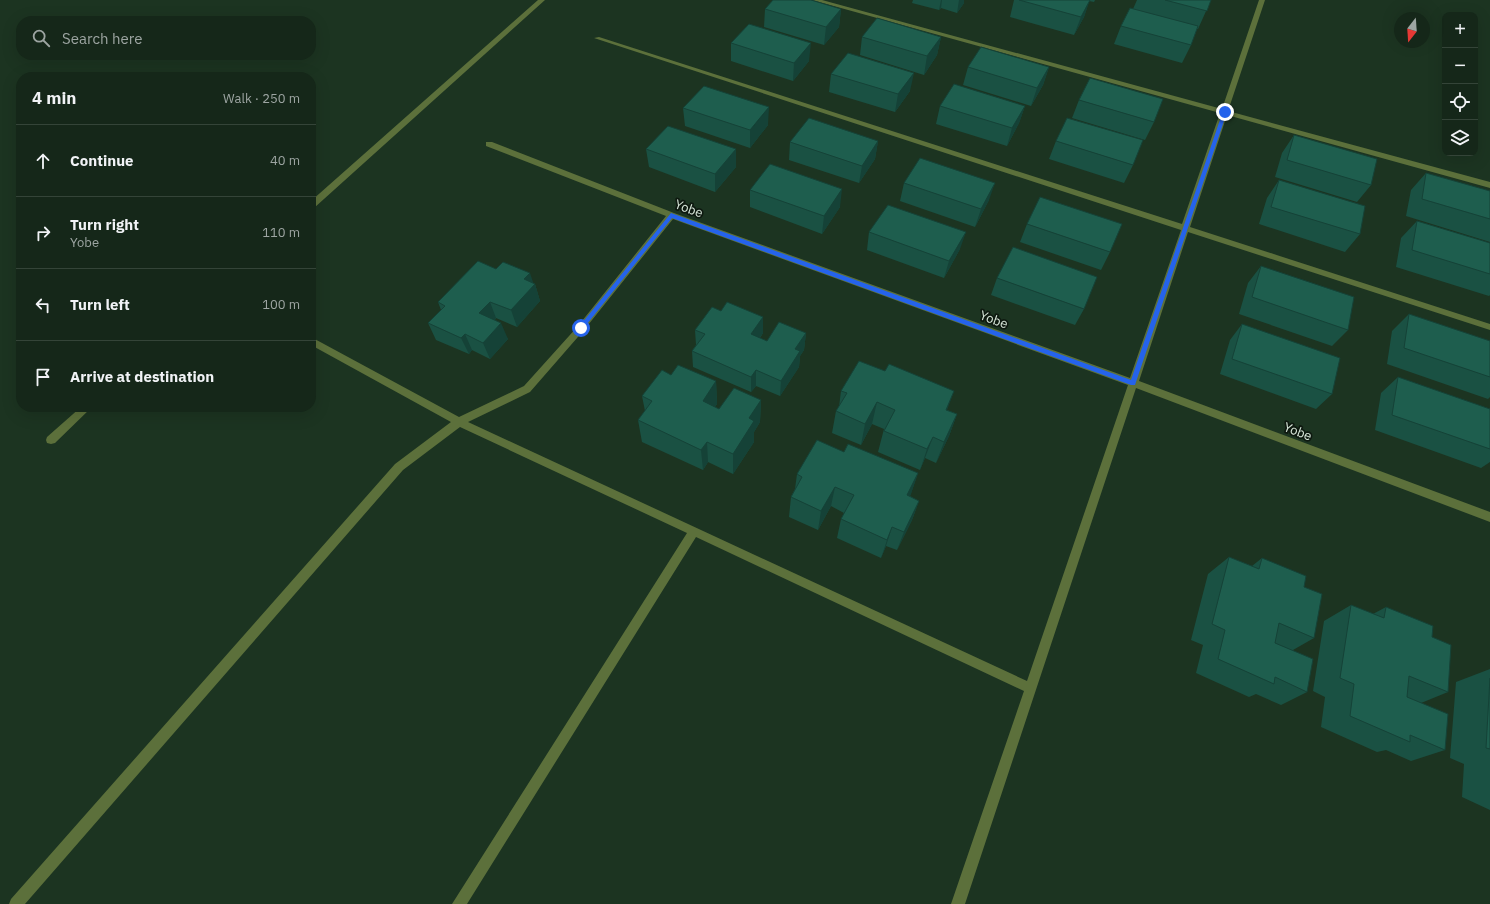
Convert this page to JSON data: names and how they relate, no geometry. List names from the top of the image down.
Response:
{
  "streets": {
    "street": ["Yobe"]
  },
  "north": "bottom",
  "page": {
    "map_buttons": ["+", "−"],
    "search": "Search here",
    "heading": ["4 min", "Walk · 250 m"],
    "list": [
      ["Continue", "40 m"],
      ["Turn right", "Yobe", "110 m"],
      ["Turn left", "100 m"],
      "Arrive at destination"
    ]
  }
}
